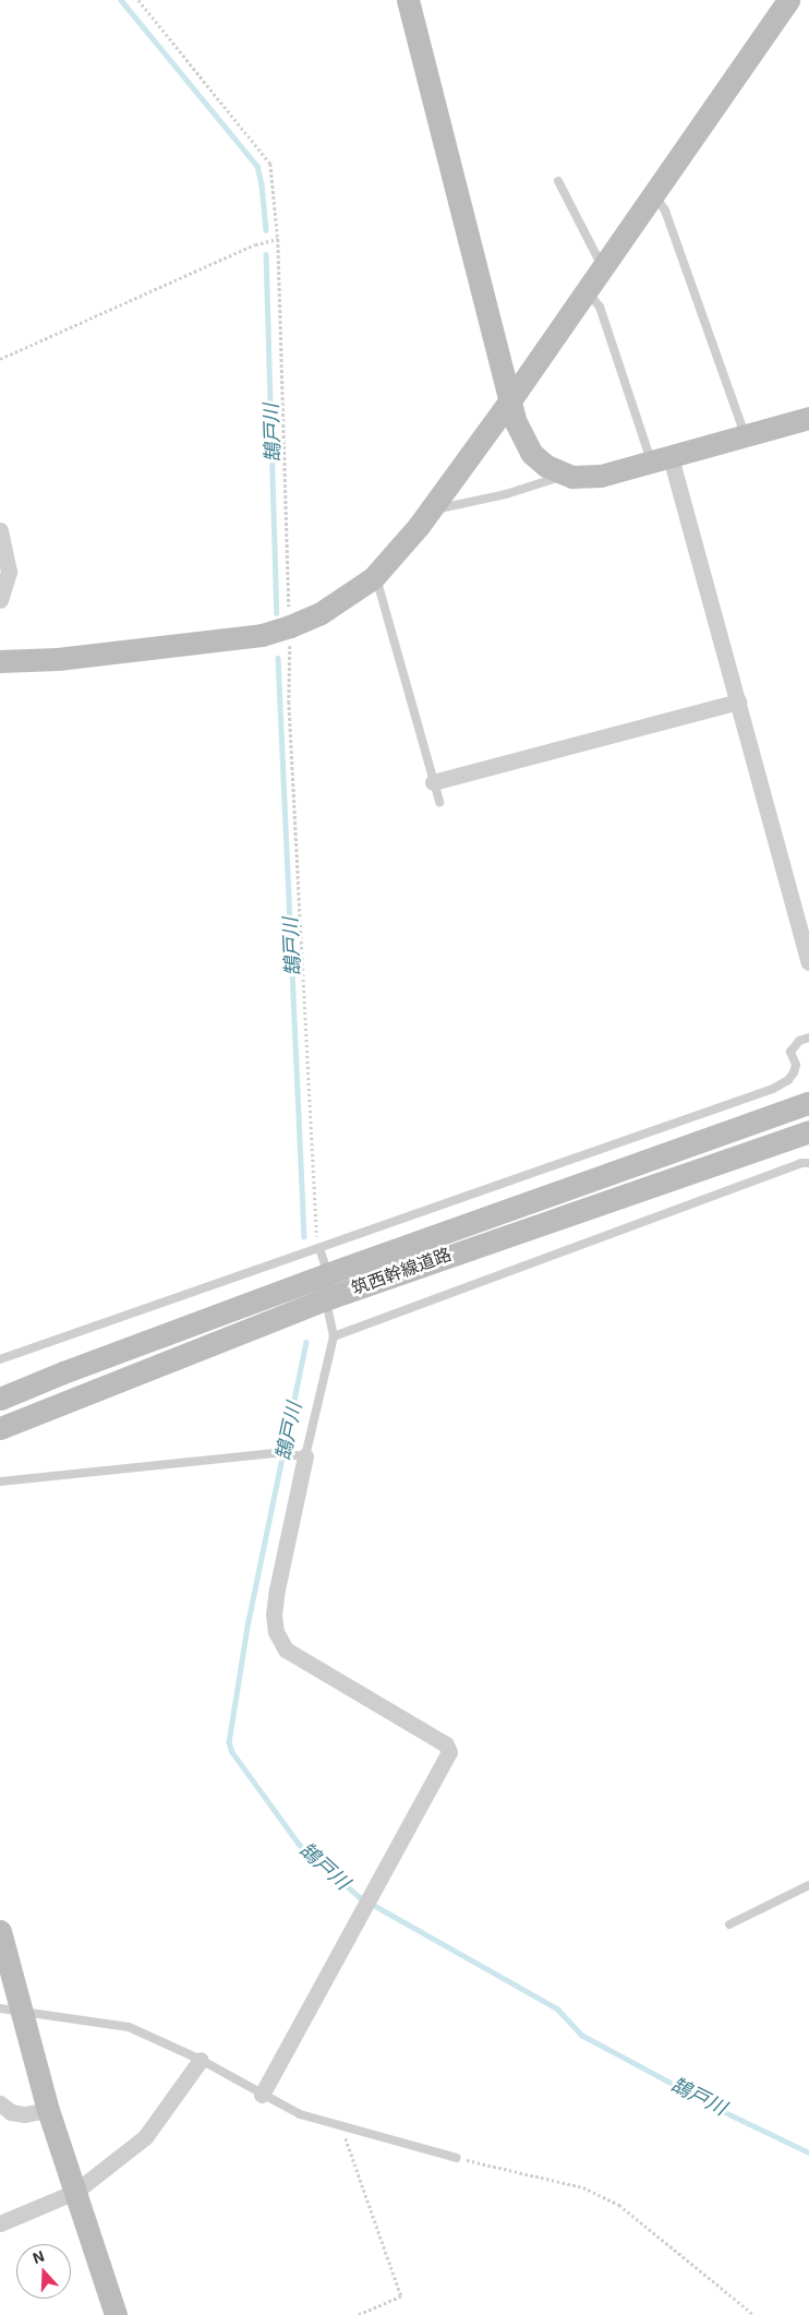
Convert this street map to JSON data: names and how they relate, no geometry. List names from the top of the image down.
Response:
{
  "streets": {
    "street": ["筑西幹線道路"]
  },
  "water": ["鵠戸川"],
  "north": "top"
}
